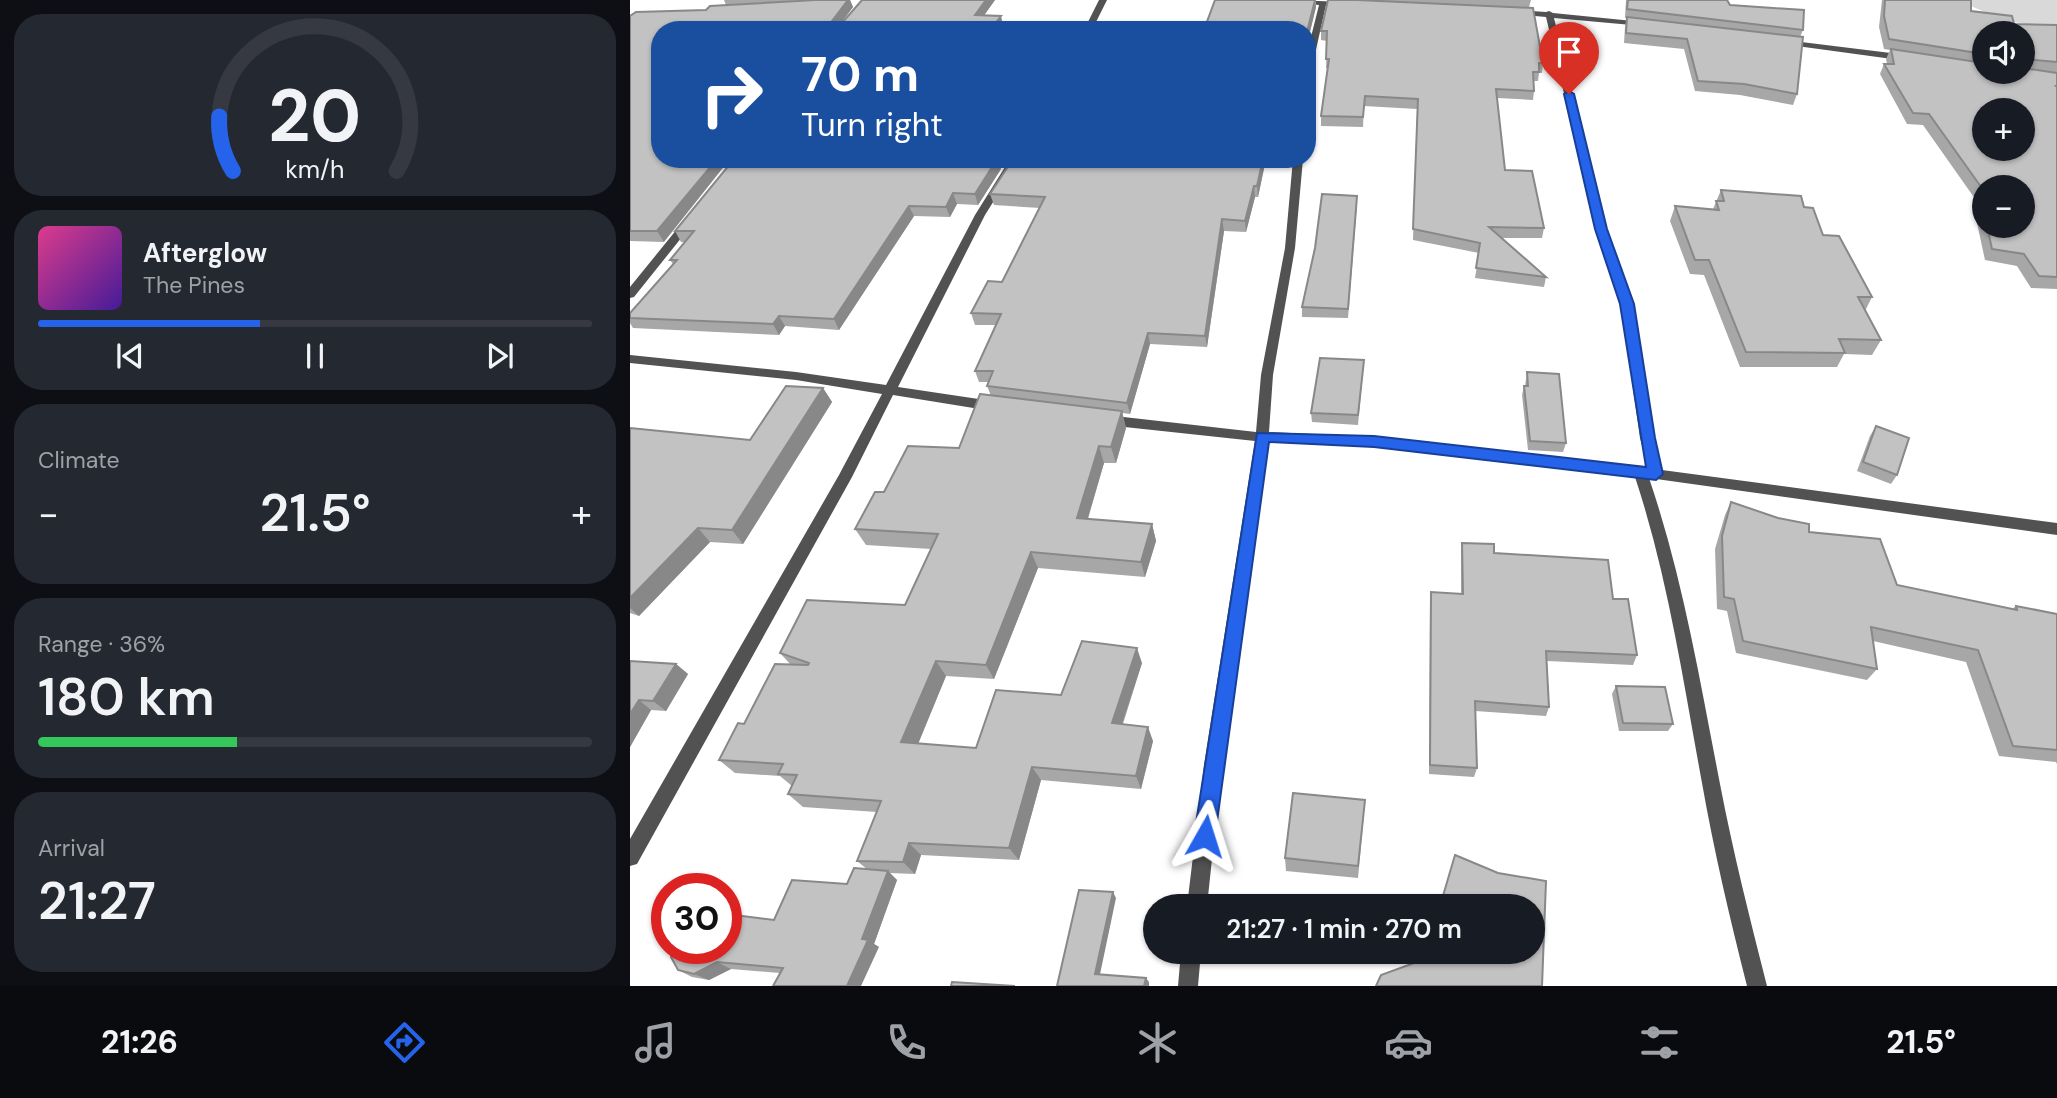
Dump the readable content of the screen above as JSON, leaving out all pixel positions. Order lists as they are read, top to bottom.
{
  "page": {
    "map_buttons": ["+", "−"],
    "turn": ["70 m", "Turn right"],
    "song": ["Afterglow", "The Pines"],
    "tile": [
      "Climate",
      ["Range · 36%", "180 km"],
      ["Arrival", "21:27"]
    ],
    "heat": ["−", "21.5°", "+"],
    "limit": "30",
    "trip": "21:27 · 1 min · 270 m",
    "tabs": ["21:26", "21.5°"],
    "gauge": ["20", "km/h"]
  }
}
